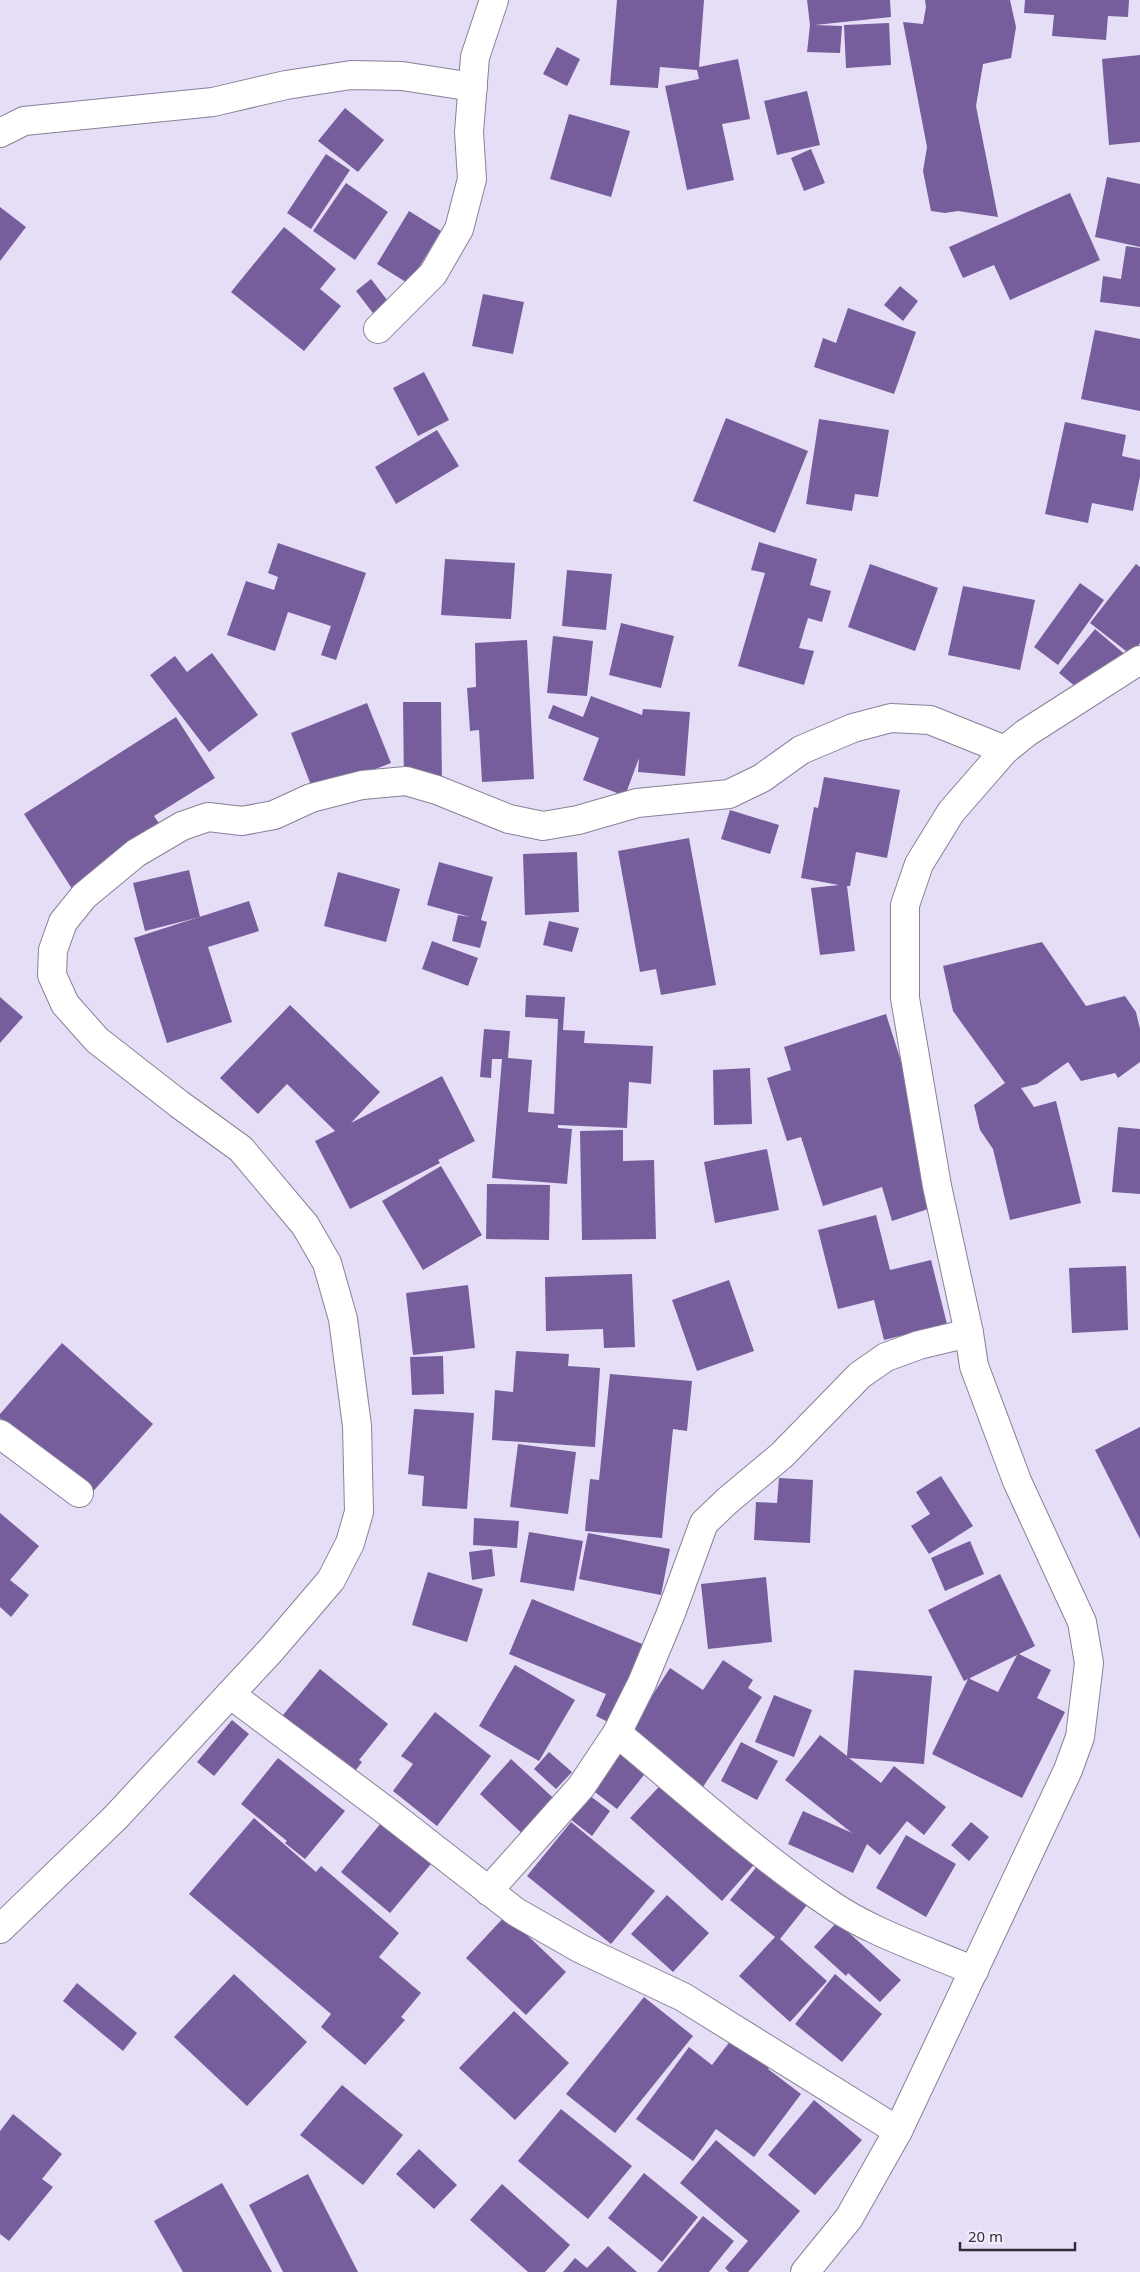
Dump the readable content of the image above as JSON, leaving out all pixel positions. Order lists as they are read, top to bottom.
{
  "scale_bar": "20 m"
}
